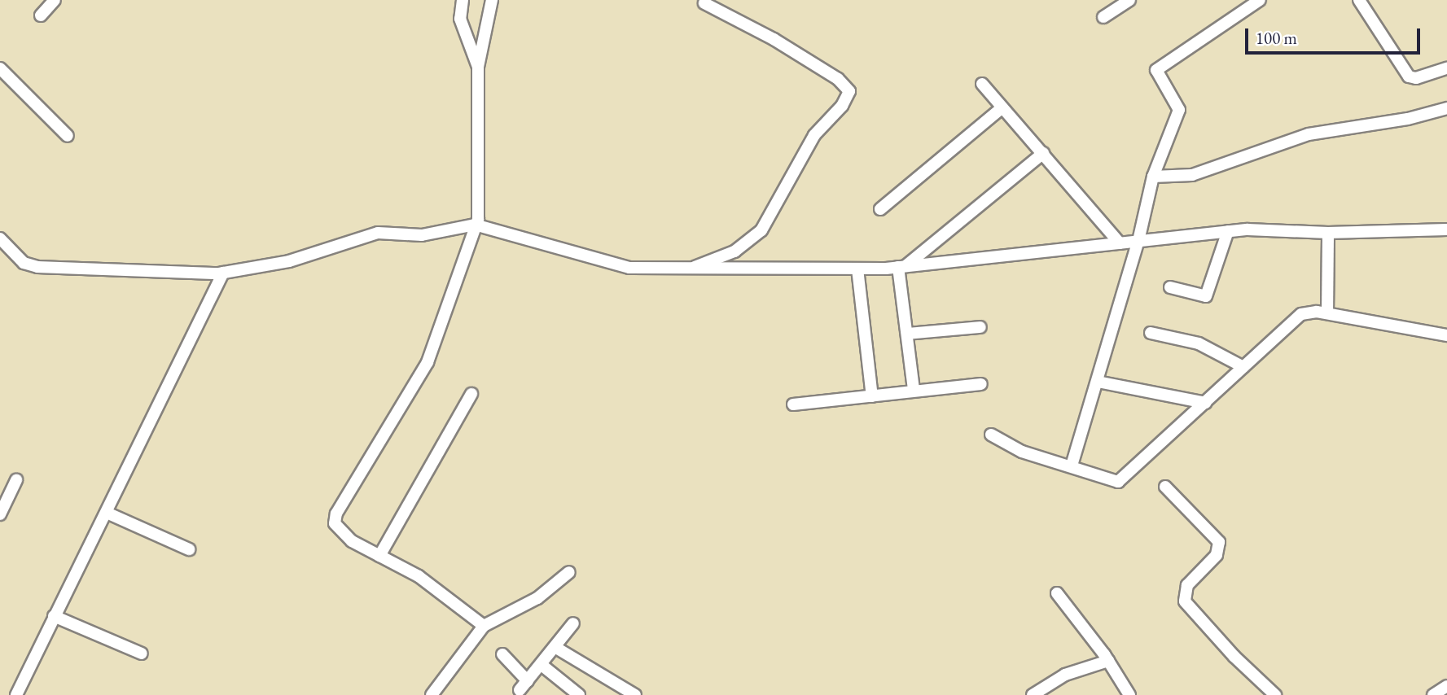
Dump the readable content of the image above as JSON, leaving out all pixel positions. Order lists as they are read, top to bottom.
{
  "scale_bar": "100 m"
}
